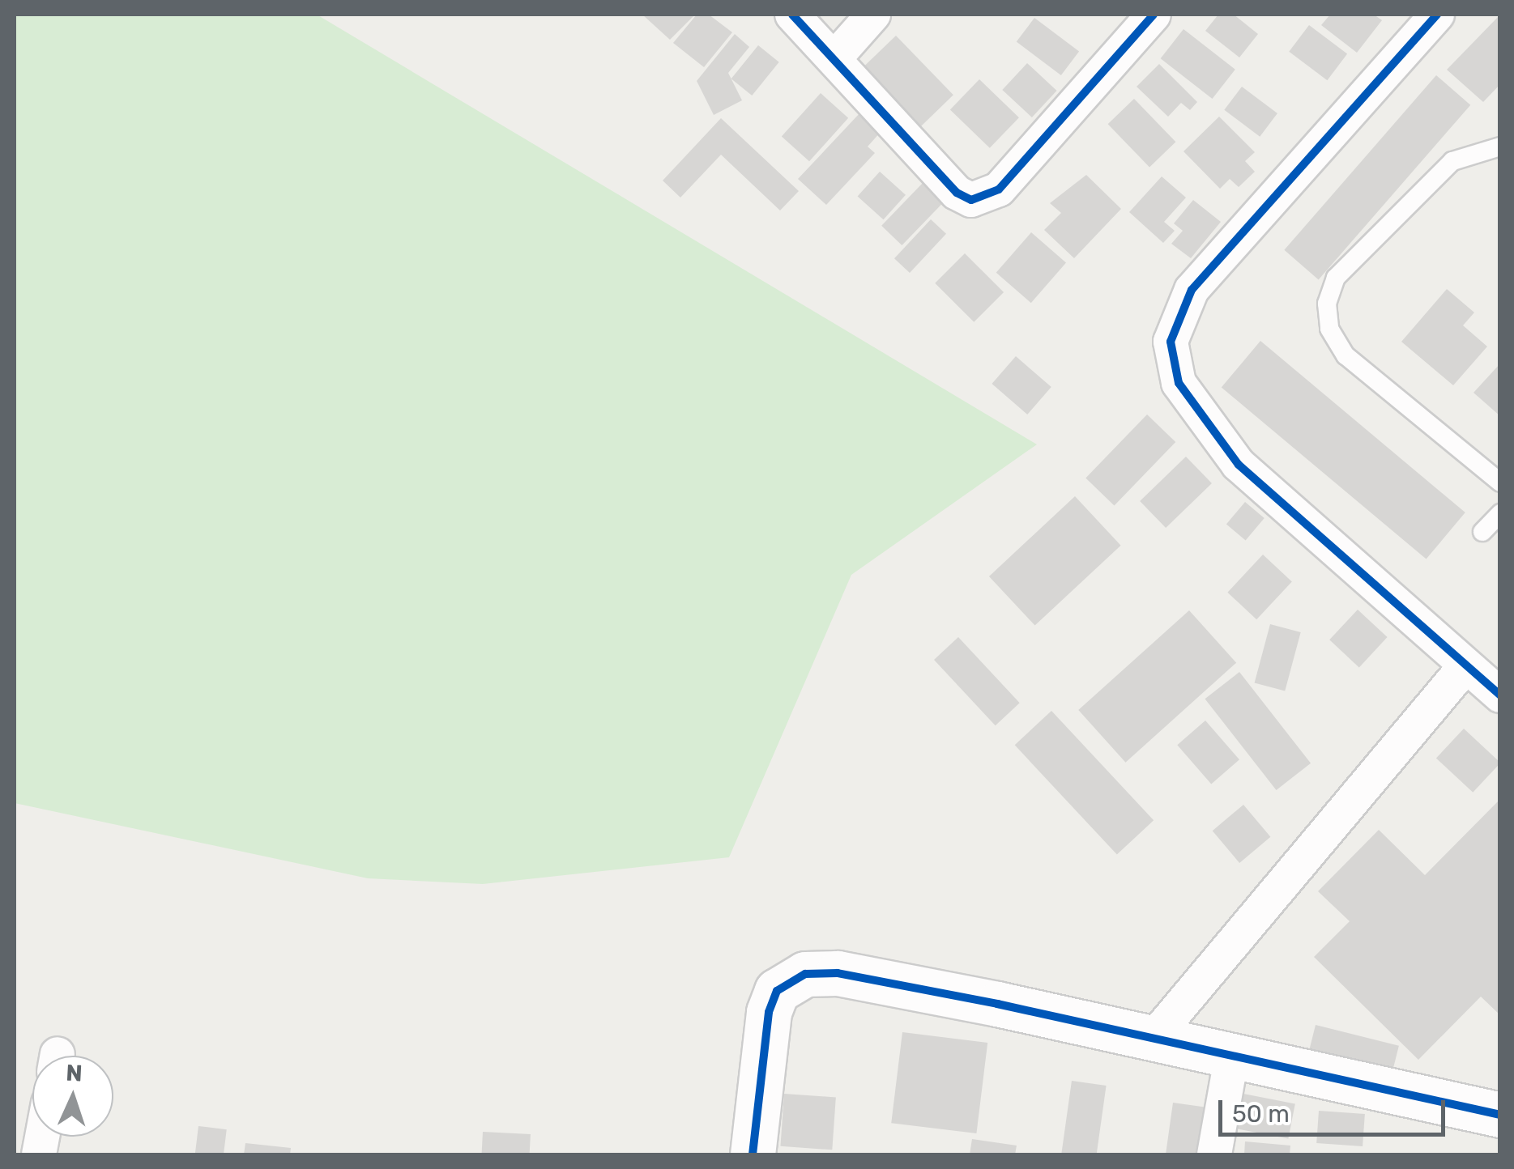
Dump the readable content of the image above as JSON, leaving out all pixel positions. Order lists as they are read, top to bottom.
{
  "scale_bar": "50 m",
  "north": "top"
}
